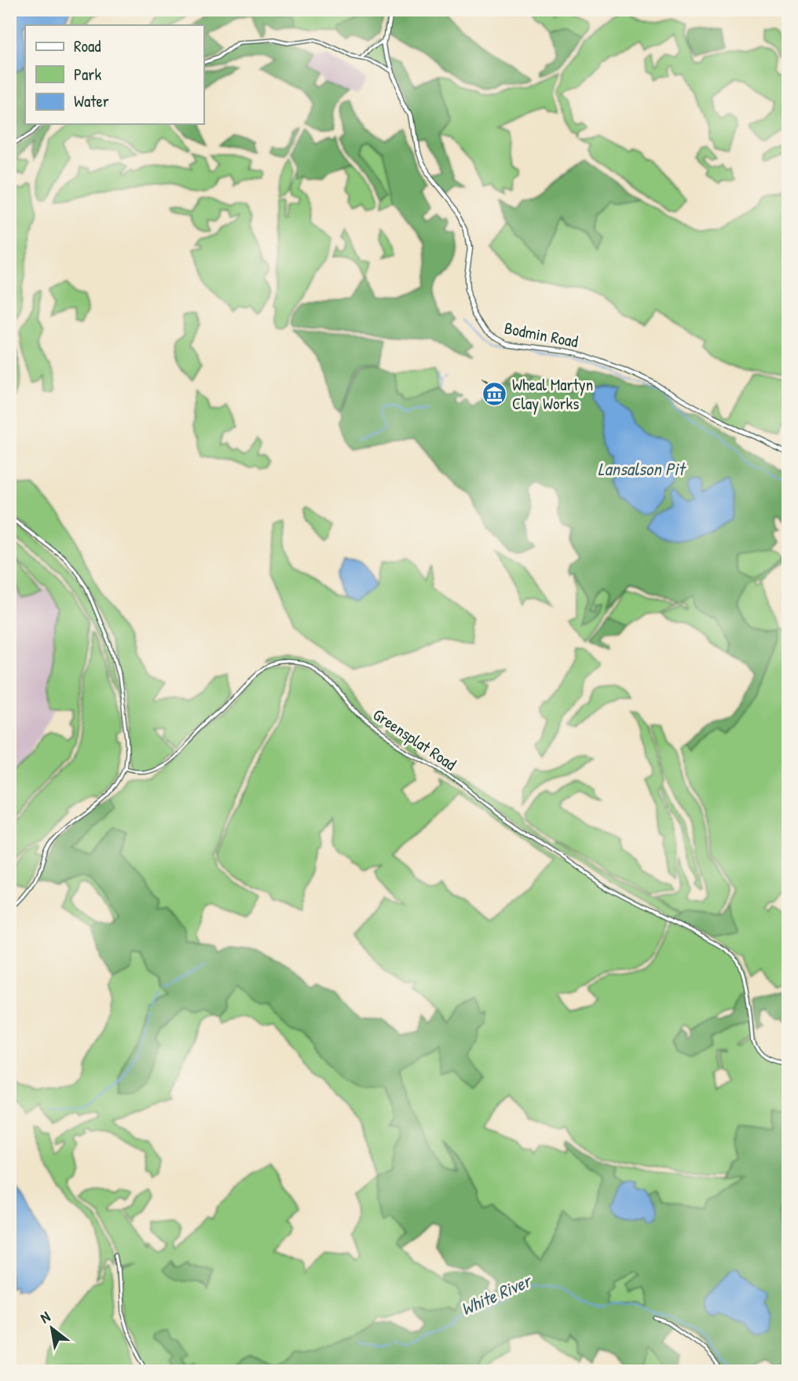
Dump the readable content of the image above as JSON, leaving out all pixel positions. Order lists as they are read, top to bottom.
{
  "streets": {
    "main road": ["Bodmin Road"],
    "street": ["Greensplat Road"]
  },
  "water": ["Lansalson Pit", "White River"],
  "places": {
    "museum": ["Wheal Martyn Clay Works"]
  },
  "legend": ["Road", "Park", "Water"],
  "north": "top left"
}
